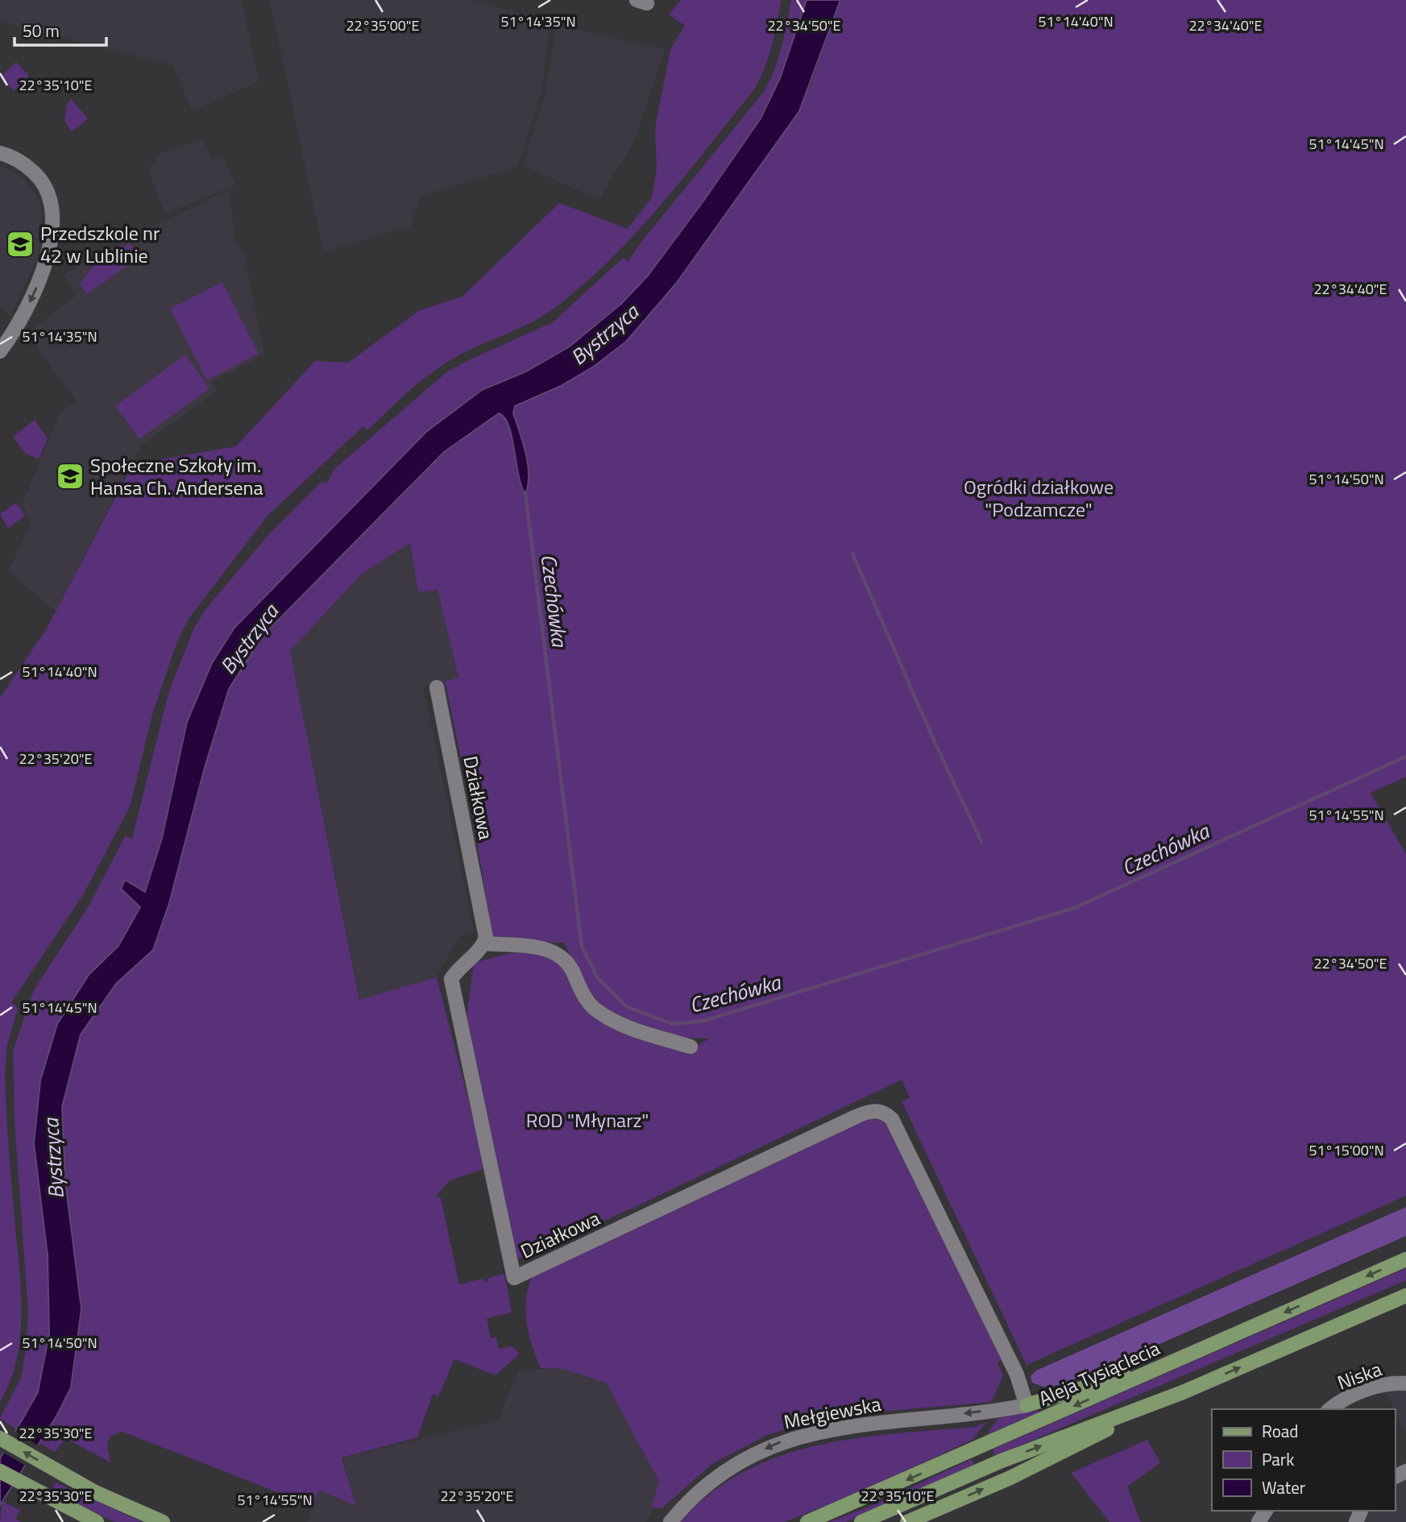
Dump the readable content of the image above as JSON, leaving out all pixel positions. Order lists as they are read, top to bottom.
{
  "streets": {
    "main road": ["Aleja Tysiąclecia"],
    "street": ["Działkowa", "Niska", "Mełgiewska"]
  },
  "crossings": [
    ["Działkowa", "Mełgiewska"]
  ],
  "one_way": ["Mełgiewska"],
  "water": ["Bystrzyca", "Czechówka"],
  "parks": ["Ogródki działkowe \"Podzamcze\"", "ROD \"Młynarz\""],
  "places": {
    "school or university": ["Przedszkole nr 42 w Lublinie", "Społeczne Szkoły im. Hansa Ch. Andersena"]
  },
  "legend": ["Road", "Park", "Water"],
  "scale_bar": "50 m",
  "coordinates": [
    "51°14'35\"N",
    "51°14'40\"N",
    "22°35'00\"E",
    "22°34'50\"E",
    "22°34'40\"E",
    "22°35'10\"E",
    "51°14'45\"N",
    "51°14'50\"N",
    "22°35'20\"E",
    "51°14'55\"N",
    "51°15'00\"N",
    "22°35'30\"E"
  ]
}
